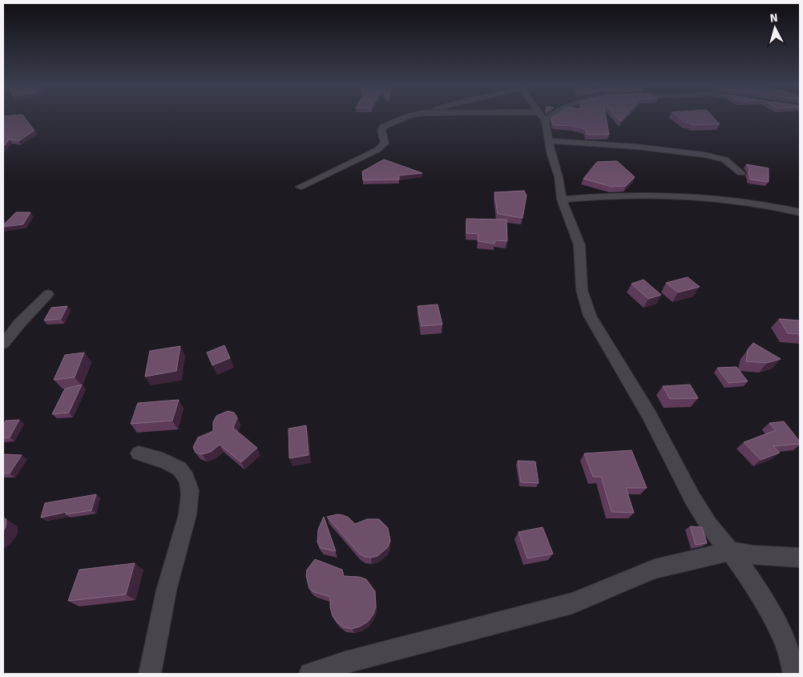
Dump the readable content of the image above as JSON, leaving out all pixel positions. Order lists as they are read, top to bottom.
{
  "north": "top"
}
